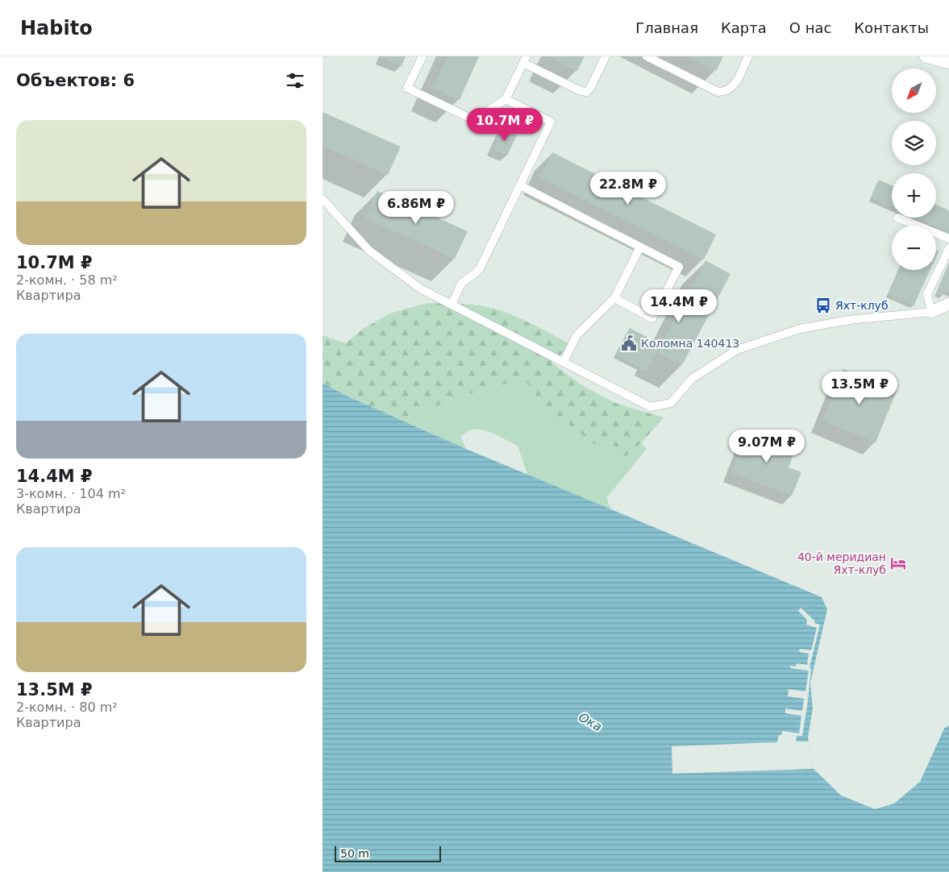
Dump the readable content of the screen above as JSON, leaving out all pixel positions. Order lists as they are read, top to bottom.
{
  "water": ["Ока"],
  "places": {
    "bus stop": ["Яхт-клуб"],
    "public building": ["Коломна 140413"],
    "hotel": ["40-й меридиан Яхт-клуб"]
  },
  "scale_bar": "50 m",
  "north": "bottom left",
  "page": {
    "header": "Habito",
    "nav": [
      "Главная",
      "Карта",
      "О нас",
      "Контакты"
    ],
    "heading": "Объектов: 6",
    "map_buttons": ["+", "−"],
    "list": [
      {
        "name": "10.7M ₽",
        "note": "2-комн. · 58 m² · Квартира"
      },
      {
        "name": "14.4M ₽",
        "note": "3-комн. · 104 m² · Квартира"
      },
      {
        "name": "13.5M ₽",
        "note": "2-комн. · 80 m² · Квартира"
      }
    ],
    "price": [
      "10.7M ₽",
      "22.8M ₽",
      "6.86M ₽",
      "14.4M ₽",
      "13.5M ₽",
      "9.07M ₽"
    ],
    "scale": "50 m"
  }
}
